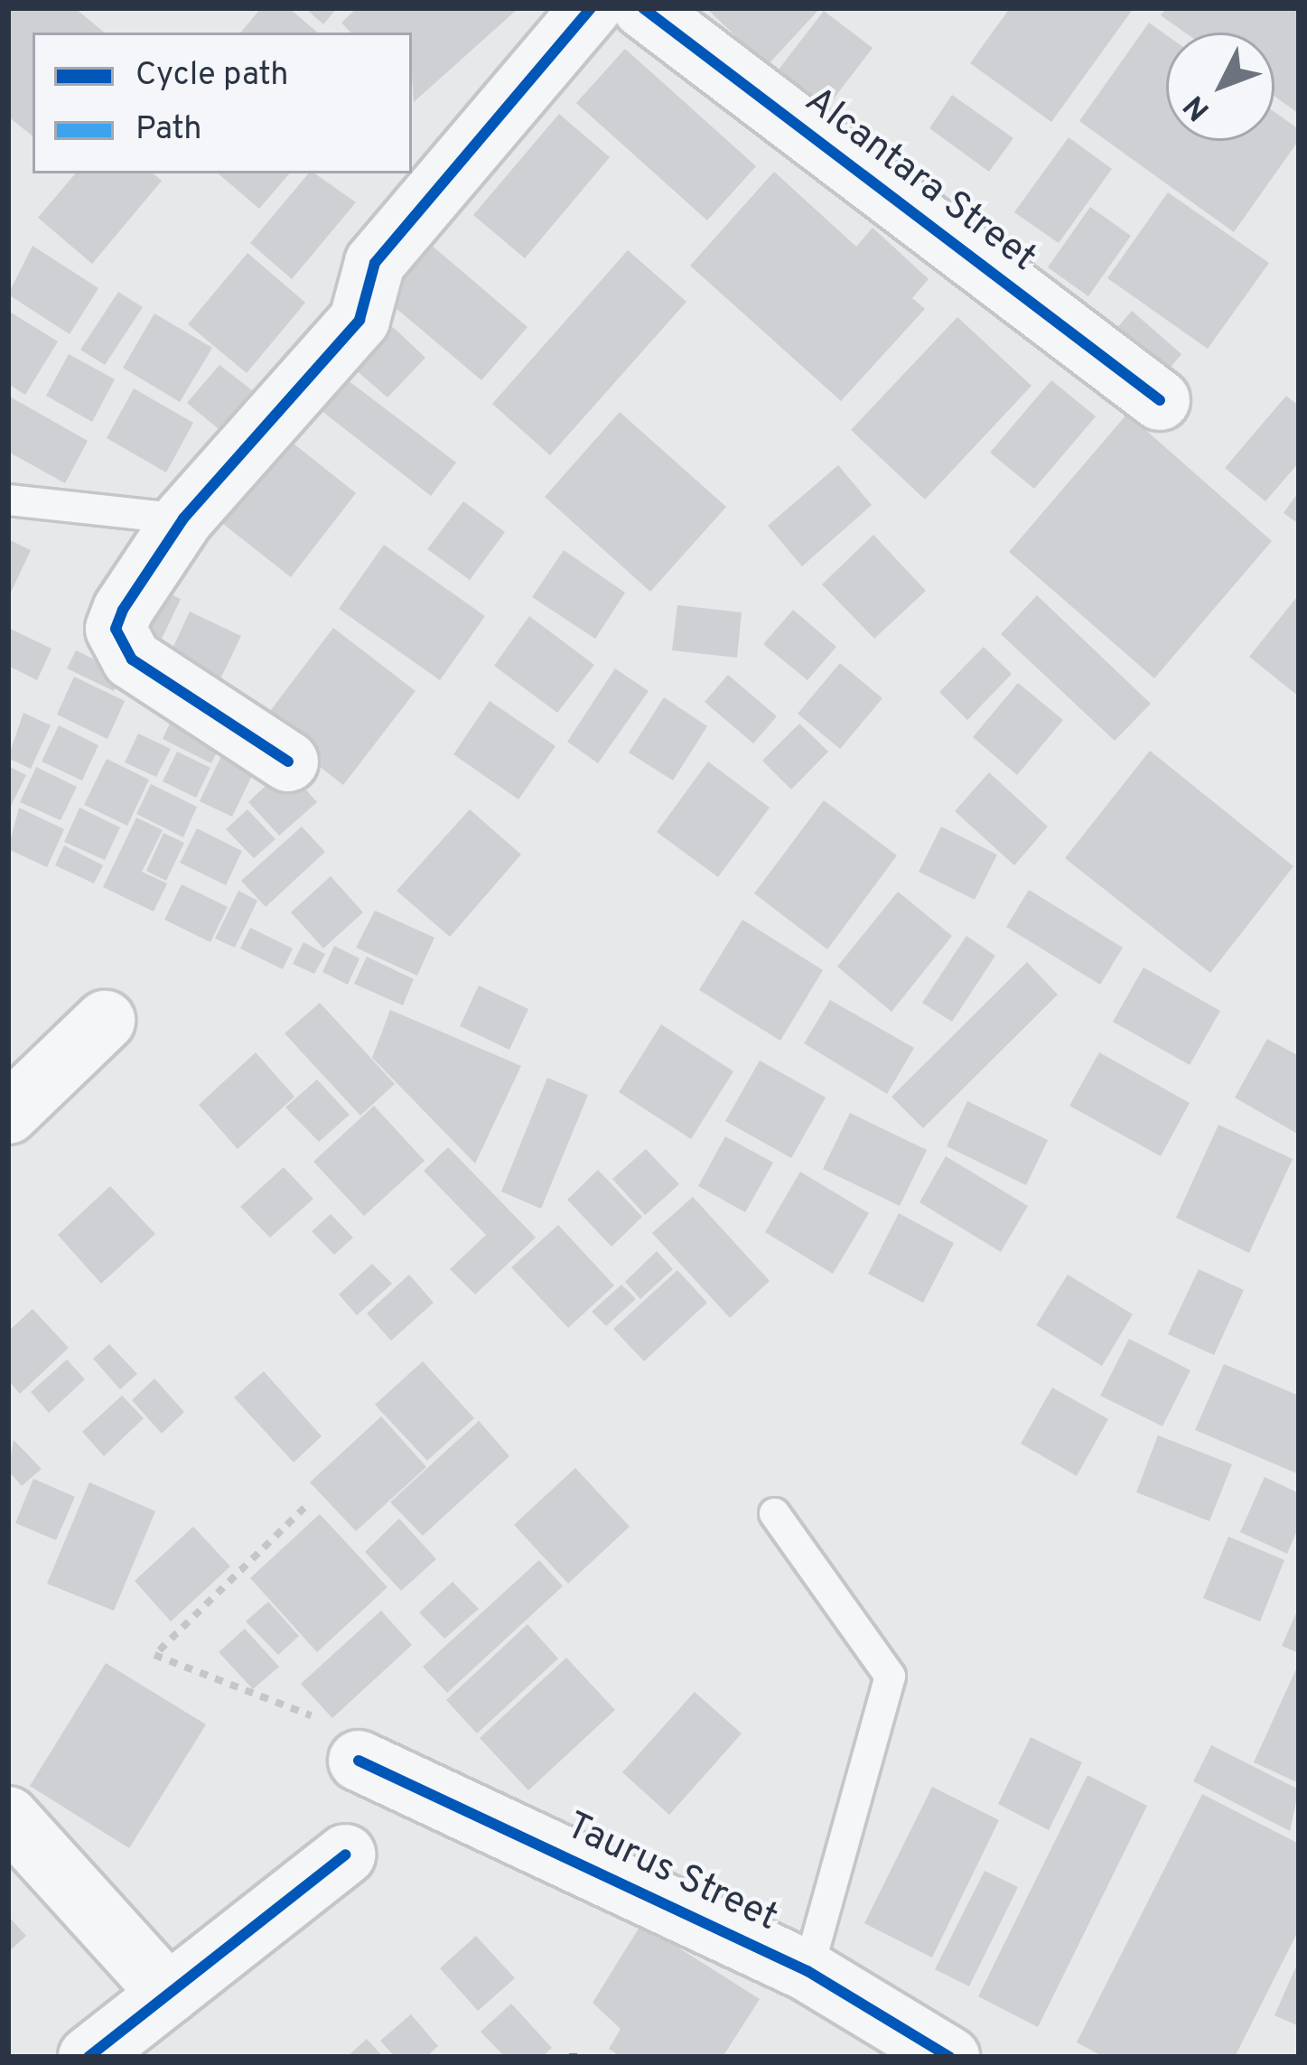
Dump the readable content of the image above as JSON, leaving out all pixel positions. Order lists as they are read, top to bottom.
{
  "streets": {
    "street": ["Alcantara Street", "Taurus Street"]
  },
  "legend": ["Cycle path", "Path"],
  "north": "bottom left"
}
